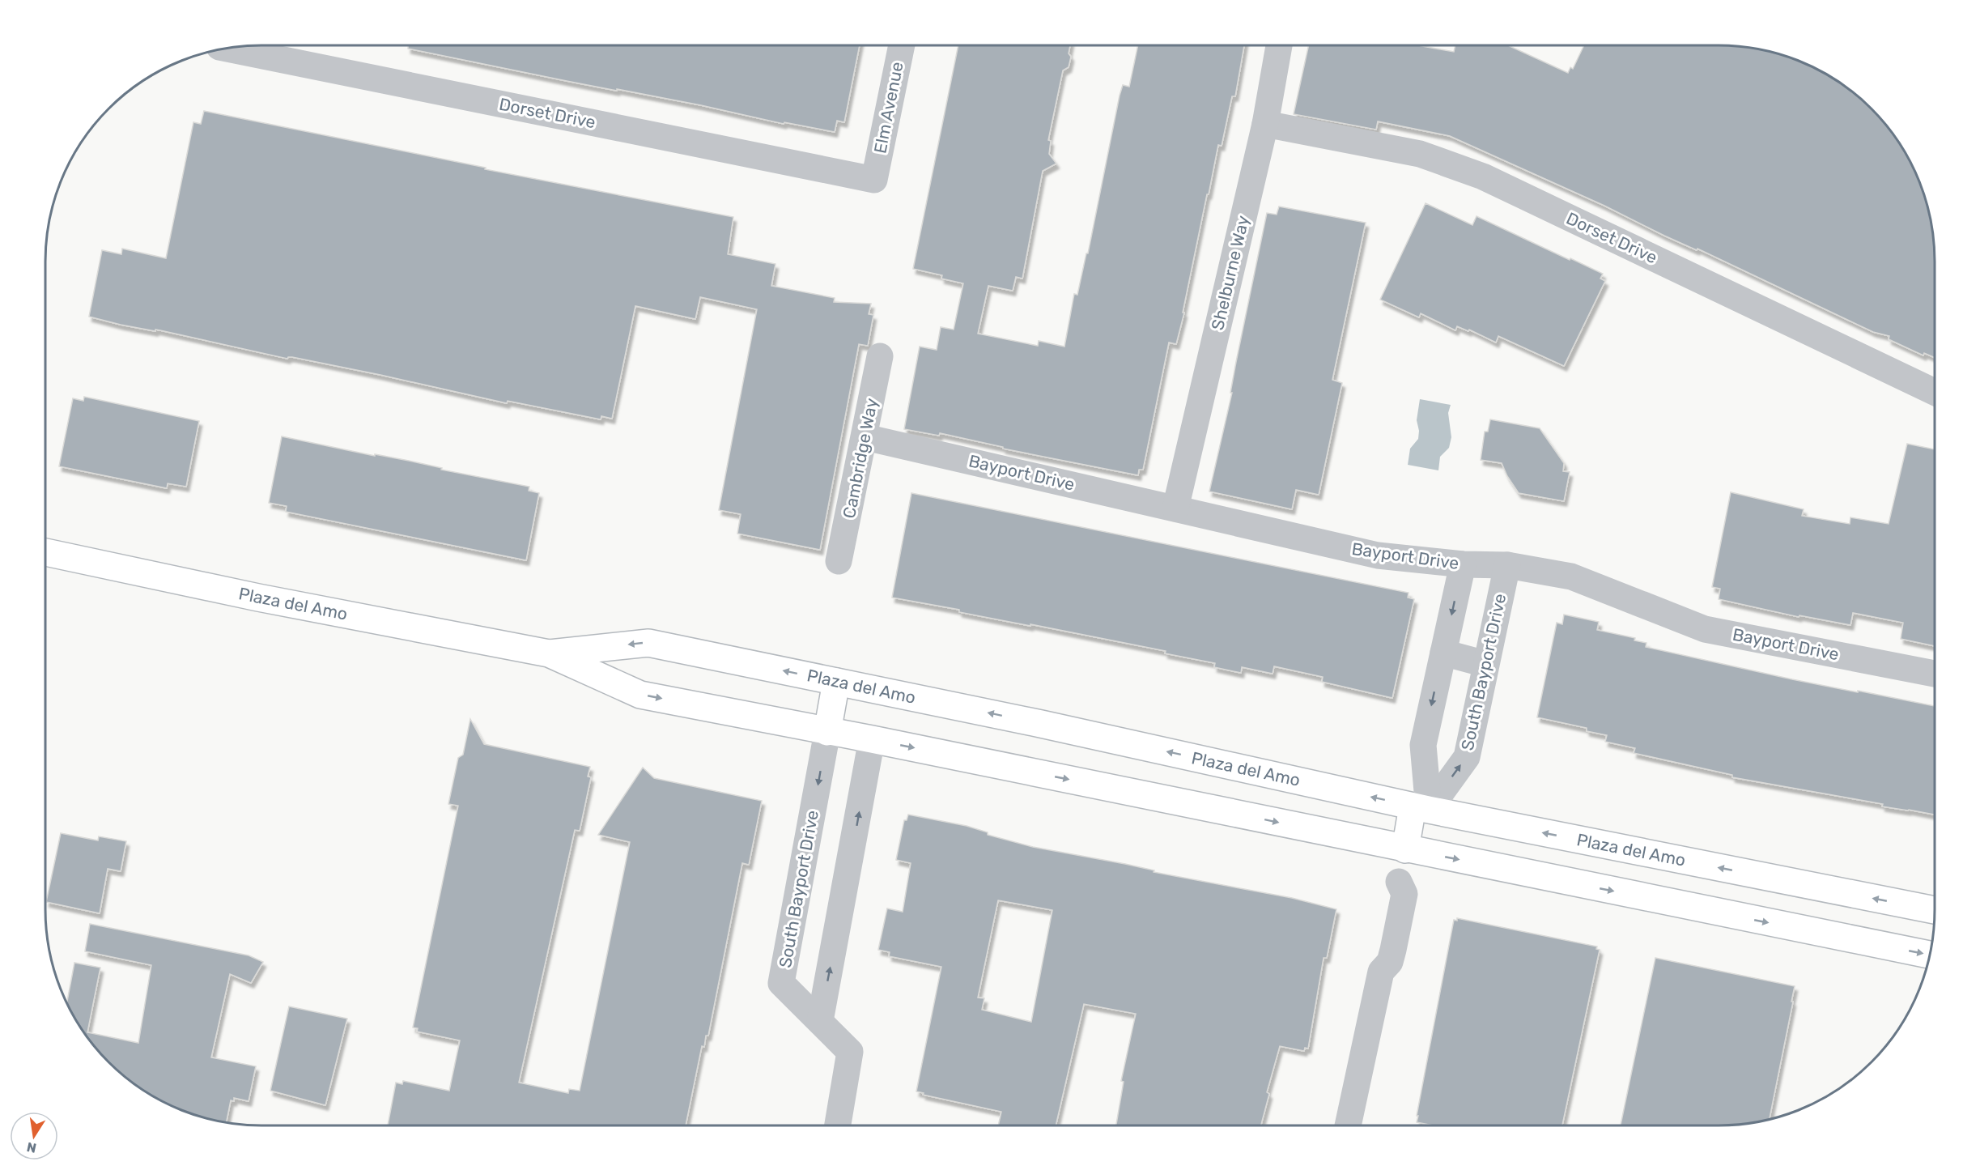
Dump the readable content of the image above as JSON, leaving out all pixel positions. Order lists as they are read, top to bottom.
{
  "streets": {
    "main road": ["Plaza del Amo"],
    "street": [
      "Elm Avenue",
      "Dorset Drive",
      "Shelburne Way",
      "Cambridge Way",
      "Bayport Drive",
      "South Bayport Drive"
    ]
  },
  "crossings": [
    ["Elm Avenue", "Dorset Drive"],
    ["Dorset Drive", "Shelburne Way"],
    ["Shelburne Way", "Bayport Drive"],
    ["Cambridge Way", "Bayport Drive"],
    ["Bayport Drive", "South Bayport Drive"],
    ["Plaza del Amo", "South Bayport Drive"]
  ],
  "north": "bottom"
}
